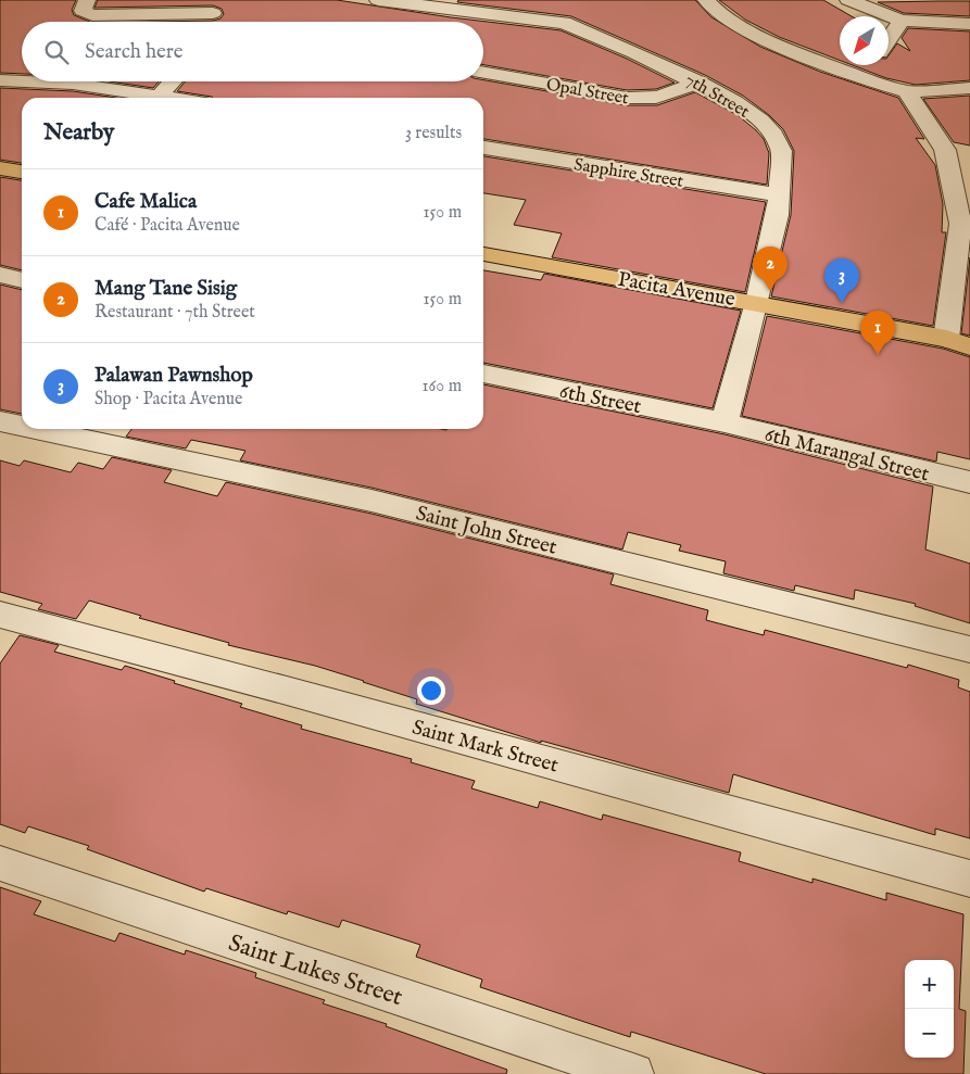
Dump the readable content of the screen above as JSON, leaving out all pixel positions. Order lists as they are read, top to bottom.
{
  "streets": {
    "main road": ["Pacita Avenue"],
    "street": [
      "Opal Street",
      "7th Street",
      "Sapphire Street",
      "6th Street",
      "6th Marangal Street",
      "Saint John Street",
      "Saint Mark Street",
      "Saint Lukes Street"
    ]
  },
  "crossings": [
    ["Opal Street", "7th Street"],
    ["7th Street", "Sapphire Street"],
    ["7th Street", "Pacita Avenue"],
    ["7th Street", "6th Street"],
    ["7th Street", "6th Marangal Street"],
    ["6th Street", "6th Marangal Street"]
  ],
  "north": "bottom left",
  "page": {
    "search": "Search here",
    "heading": ["Nearby", "3 results"],
    "list": [
      {
        "mark": "1",
        "name": "Cafe Malica",
        "note": "Café · Pacita Avenue",
        "value": "150 m"
      },
      {
        "mark": "2",
        "name": "Mang Tane Sisig",
        "note": "Restaurant · 7th Street",
        "value": "150 m"
      },
      {
        "mark": "3",
        "name": "Palawan Pawnshop",
        "note": "Shop · Pacita Avenue",
        "value": "160 m"
      }
    ],
    "pins": ["2", "3", "1"],
    "map_buttons": ["+", "−"]
  }
}
